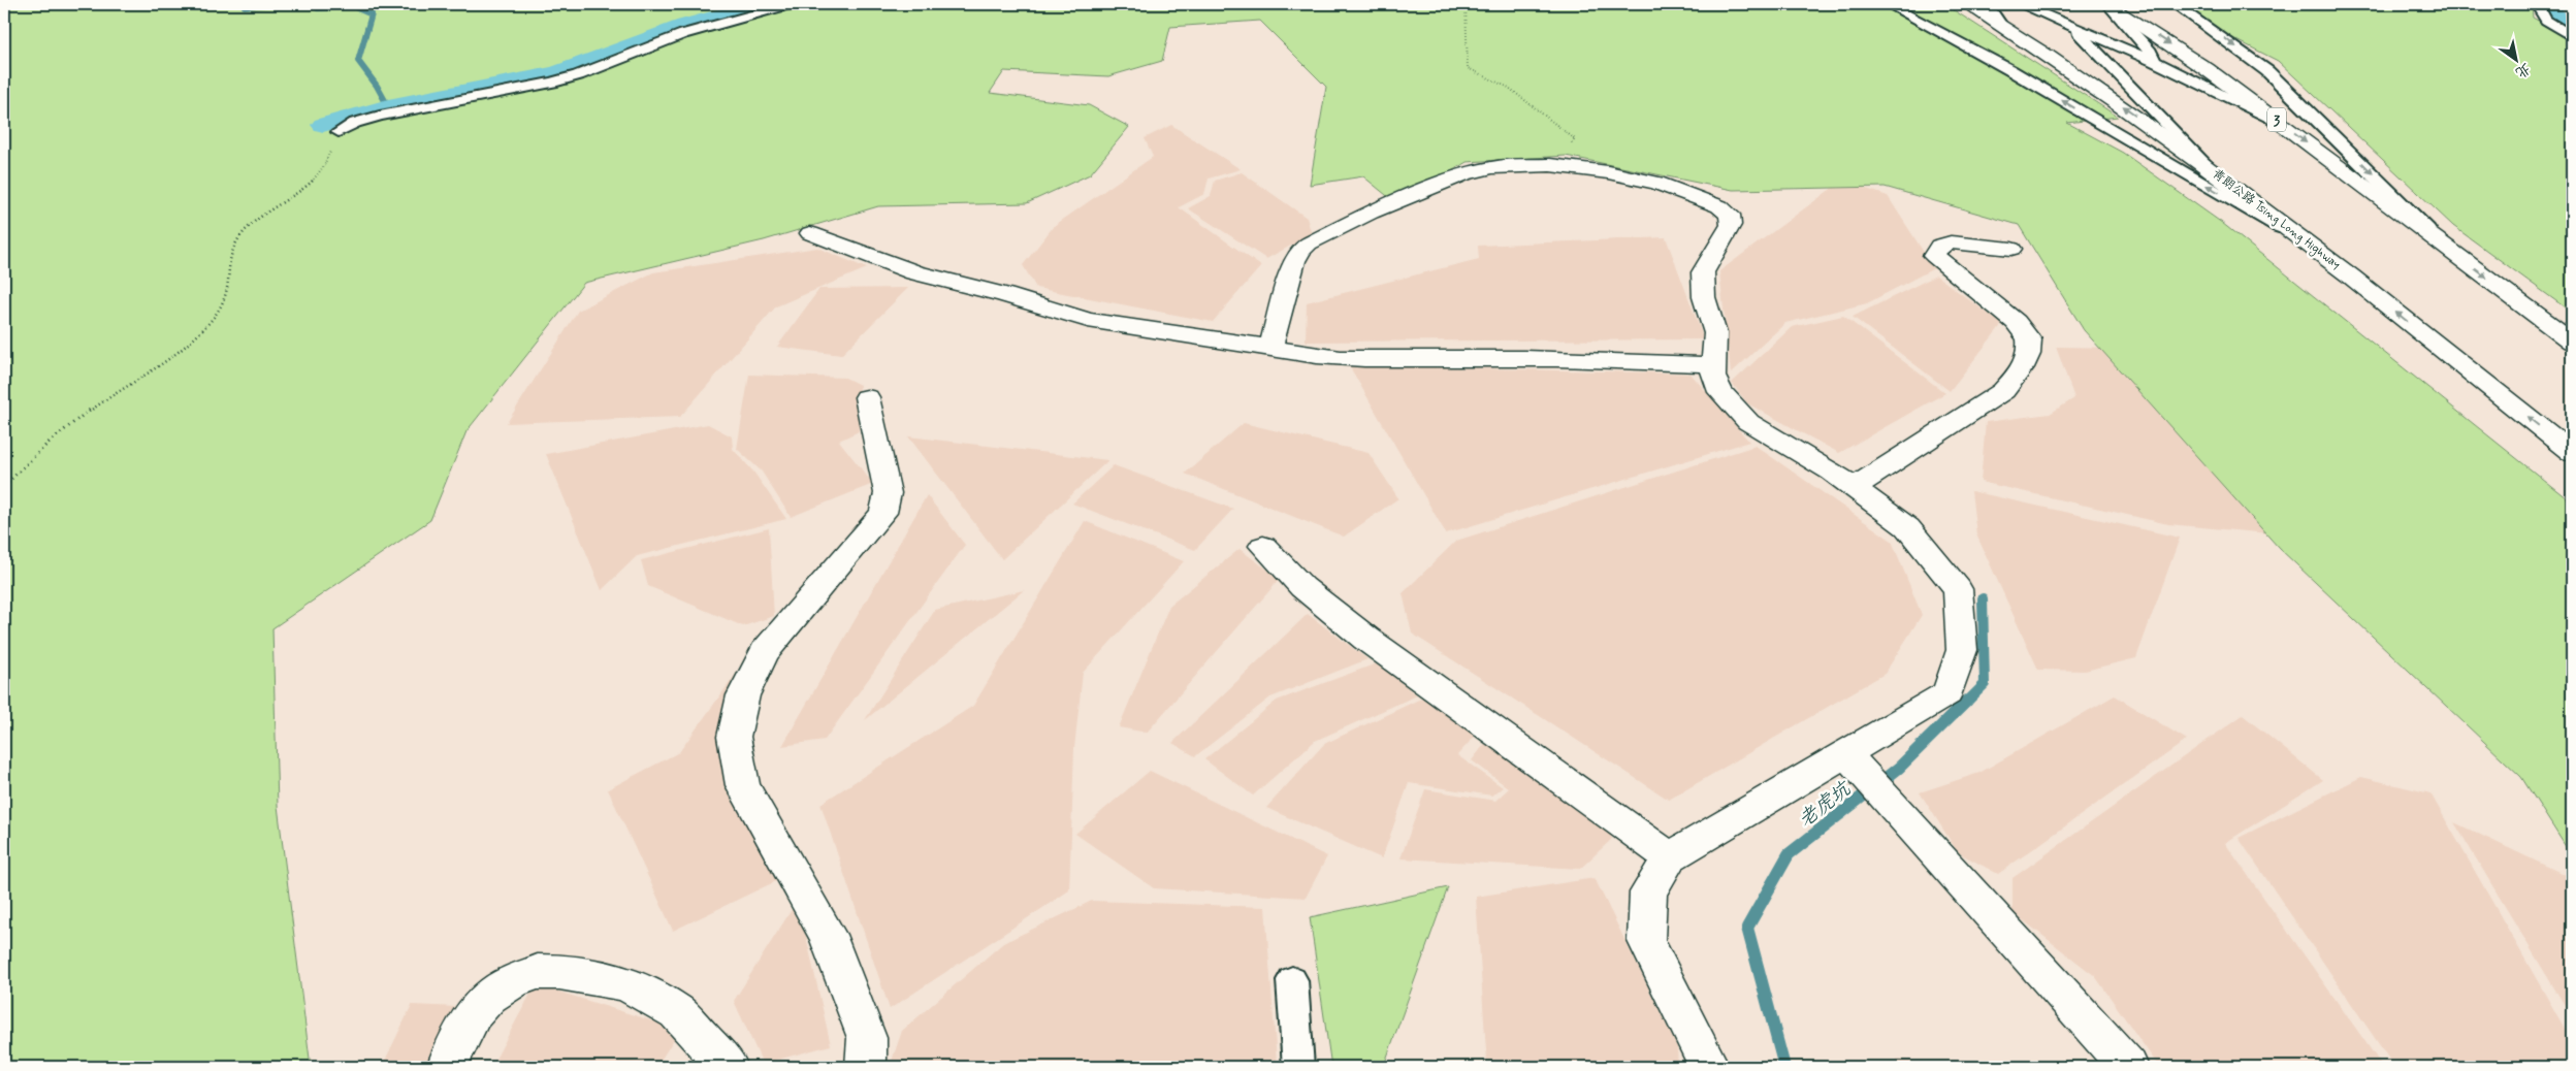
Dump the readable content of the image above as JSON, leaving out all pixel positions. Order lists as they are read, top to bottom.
{
  "streets": {
    "main road": ["3", "青朗公路 Tsing Long Highway"]
  },
  "water": ["老虎坑"],
  "north": "bottom right"
}
